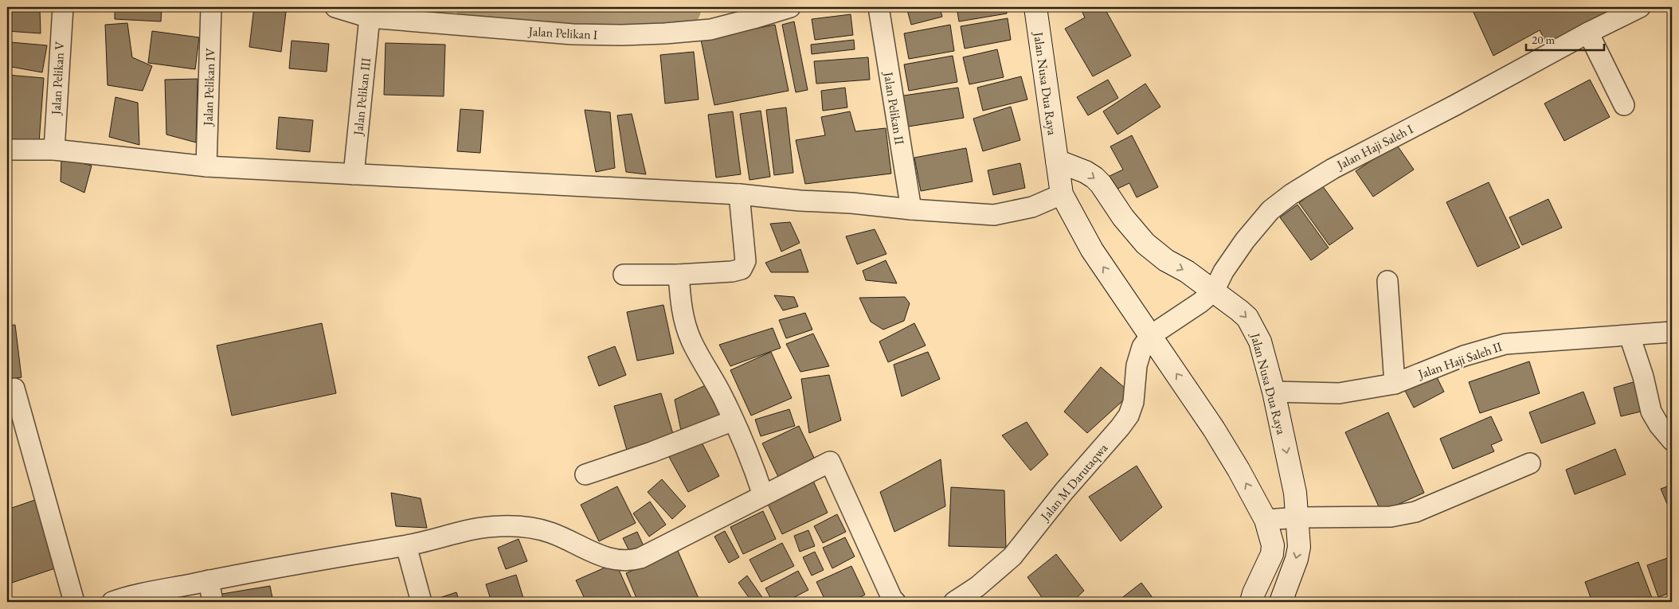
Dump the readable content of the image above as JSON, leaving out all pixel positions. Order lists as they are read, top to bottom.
{
  "streets": {
    "street": [
      "Jalan Pelikan I",
      "Jalan Pelikan V",
      "Jalan Nusa Dua Raya",
      "Jalan Pelikan IV",
      "Jalan Pelikan III",
      "Jalan Pelikan II",
      "Jalan Haji Saleh I",
      "Jalan Haji Saleh II",
      "Jalan M Darutaqwa"
    ]
  },
  "crossings": [
    ["Jalan Pelikan I", "Jalan Pelikan III"],
    ["Jalan Nusa Dua Raya", "Jalan Haji Saleh I"],
    ["Jalan Nusa Dua Raya", "Jalan Haji Saleh II"],
    ["Jalan Nusa Dua Raya", "Jalan M Darutaqwa"],
    ["Jalan Haji Saleh I", "Jalan M Darutaqwa"]
  ],
  "scale_bar": "20 m"
}
